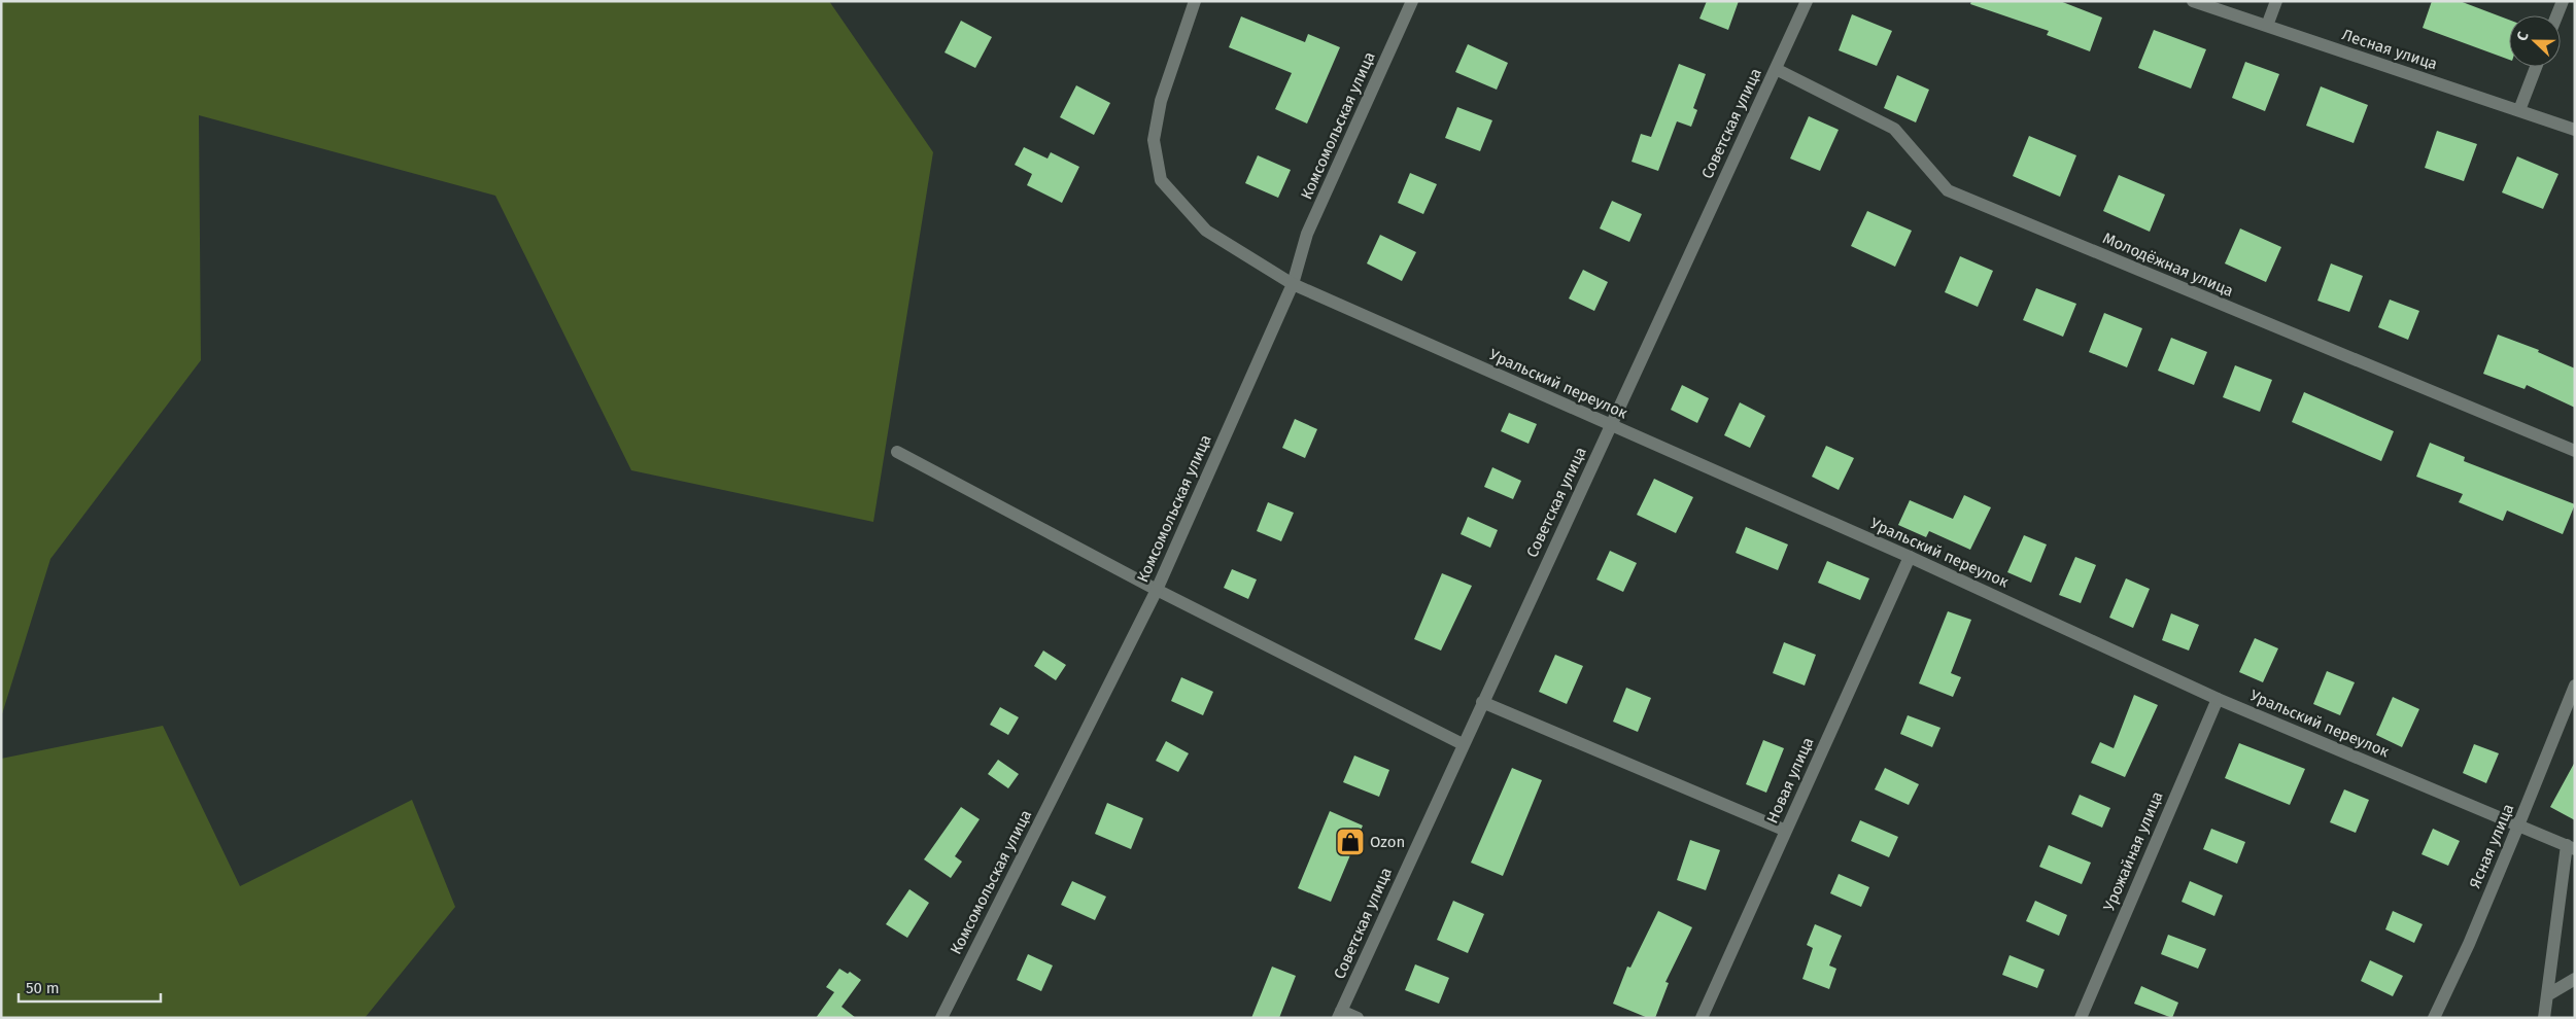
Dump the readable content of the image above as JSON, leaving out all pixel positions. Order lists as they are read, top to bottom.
{
  "streets": {
    "street": [
      "Лесная улица",
      "Советская улица",
      "Комсомольская улица",
      "Молодёжная улица",
      "Уральский переулок",
      "Новая улица",
      "Ясная улица",
      "Урожайная улица"
    ]
  },
  "crossings": [
    ["Советская улица", "Молодёжная улица"],
    ["Советская улица", "Уральский переулок"],
    ["Комсомольская улица", "Уральский переулок"],
    ["Уральский переулок", "Новая улица"],
    ["Уральский переулок", "Ясная улица"],
    ["Уральский переулок", "Урожайная улица"]
  ],
  "places": {
    "shop": ["Ozon"]
  },
  "scale_bar": "50 m",
  "north": "left"
}
